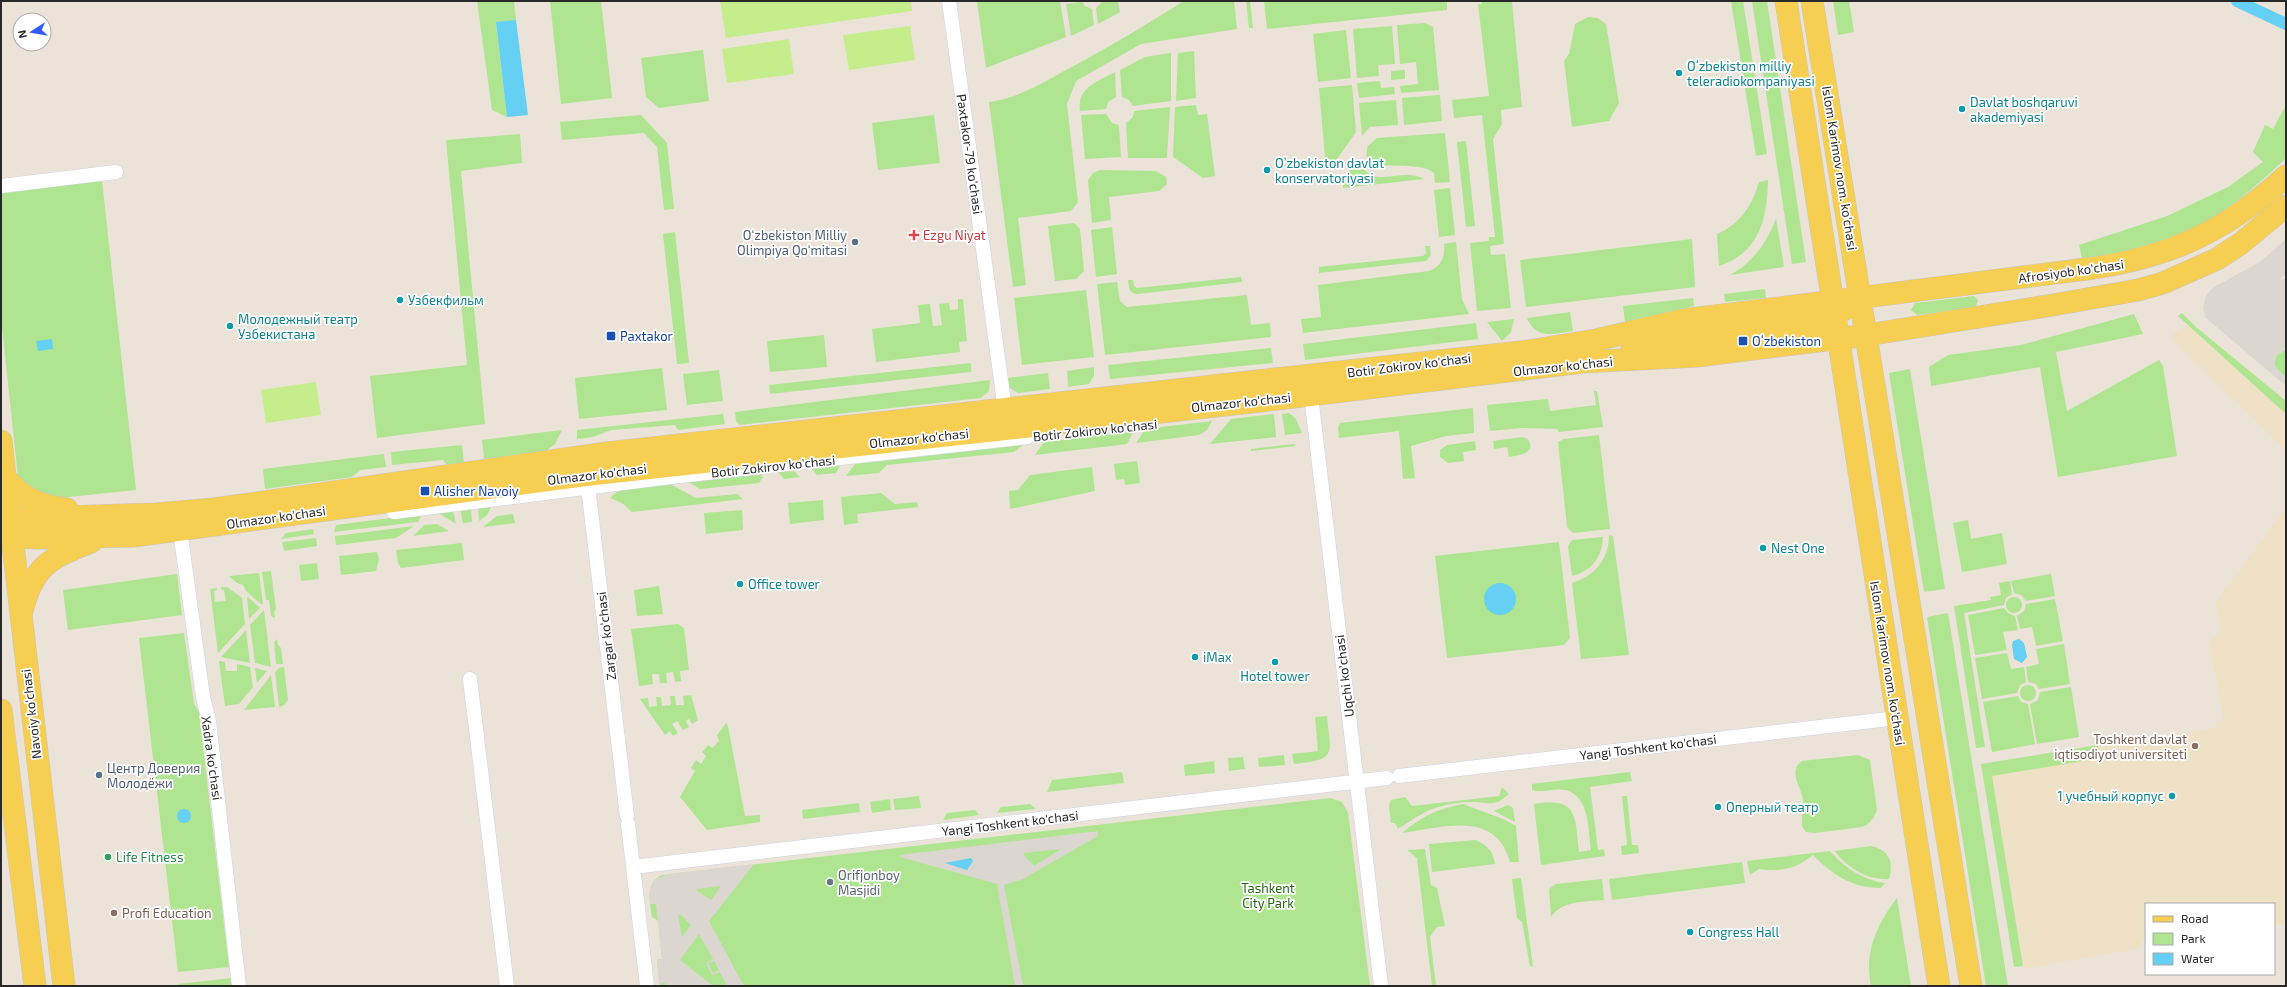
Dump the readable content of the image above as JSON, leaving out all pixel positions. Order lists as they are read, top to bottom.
{
  "streets": {
    "main road": [
      "Islom Karimov nom. ko'chasi",
      "Afrosiyob ko'chasi",
      "Botir Zokirov ko'chasi",
      "Olmazor ko'chasi",
      "Navoiy ko'chasi"
    ],
    "street": [
      "Paxtakor-79 ko‘chasi",
      "Zargar ko'chasi",
      "Uqchi ko'chasi",
      "Yangi Toshkent ko'chasi",
      "Xadra ko'chasi"
    ]
  },
  "crossings": [
    ["Islom Karimov nom. ko'chasi", "Afrosiyob ko'chasi"],
    ["Islom Karimov nom. ko'chasi", "Botir Zokirov ko'chasi"],
    ["Islom Karimov nom. ko'chasi", "Olmazor ko'chasi"],
    ["Islom Karimov nom. ko'chasi", "Yangi Toshkent ko'chasi"],
    ["Afrosiyob ko'chasi", "Botir Zokirov ko'chasi"],
    ["Botir Zokirov ko'chasi", "Olmazor ko'chasi"],
    ["Botir Zokirov ko'chasi", "Zargar ko'chasi"],
    ["Botir Zokirov ko'chasi", "Uqchi ko'chasi"],
    ["Olmazor ko'chasi", "Zargar ko'chasi"],
    ["Olmazor ko'chasi", "Uqchi ko'chasi"],
    ["Olmazor ko'chasi", "Navoiy ko'chasi"],
    ["Olmazor ko'chasi", "Xadra ko'chasi"],
    ["Zargar ko'chasi", "Yangi Toshkent ko'chasi"],
    ["Uqchi ko'chasi", "Yangi Toshkent ko'chasi"]
  ],
  "parks": ["Tashkent City Park"],
  "places": {
    "other": [
      "Oʻzbekiston milliy teleradiokompaniyasi",
      "Davlat boshqaruvi akademiyasi",
      "O’zbekiston davlat konservatoriyasi",
      "O‘zbekiston Milliy Olimpiya Qo‘mitasi",
      "Узбекфильм",
      "Молодежный театр Узбекистана",
      "Nest One",
      "Office tower",
      "iMax",
      "Hotel tower",
      "Toshkent davlat iqtisodiyot universiteti",
      "Центр Доверия Молодёжи",
      "1 учебный корпус",
      "Оперный театр",
      "Life Fitness",
      "Orifjonboy Masjidi",
      "Profi Education",
      "Congress Hall"
    ],
    "health": ["Ezgu Niyat"],
    "transit": ["Paxtakor", "Oʻzbekiston", "Alisher Navoiy"]
  },
  "legend": ["Road", "Park", "Water"],
  "north": "left"
}
